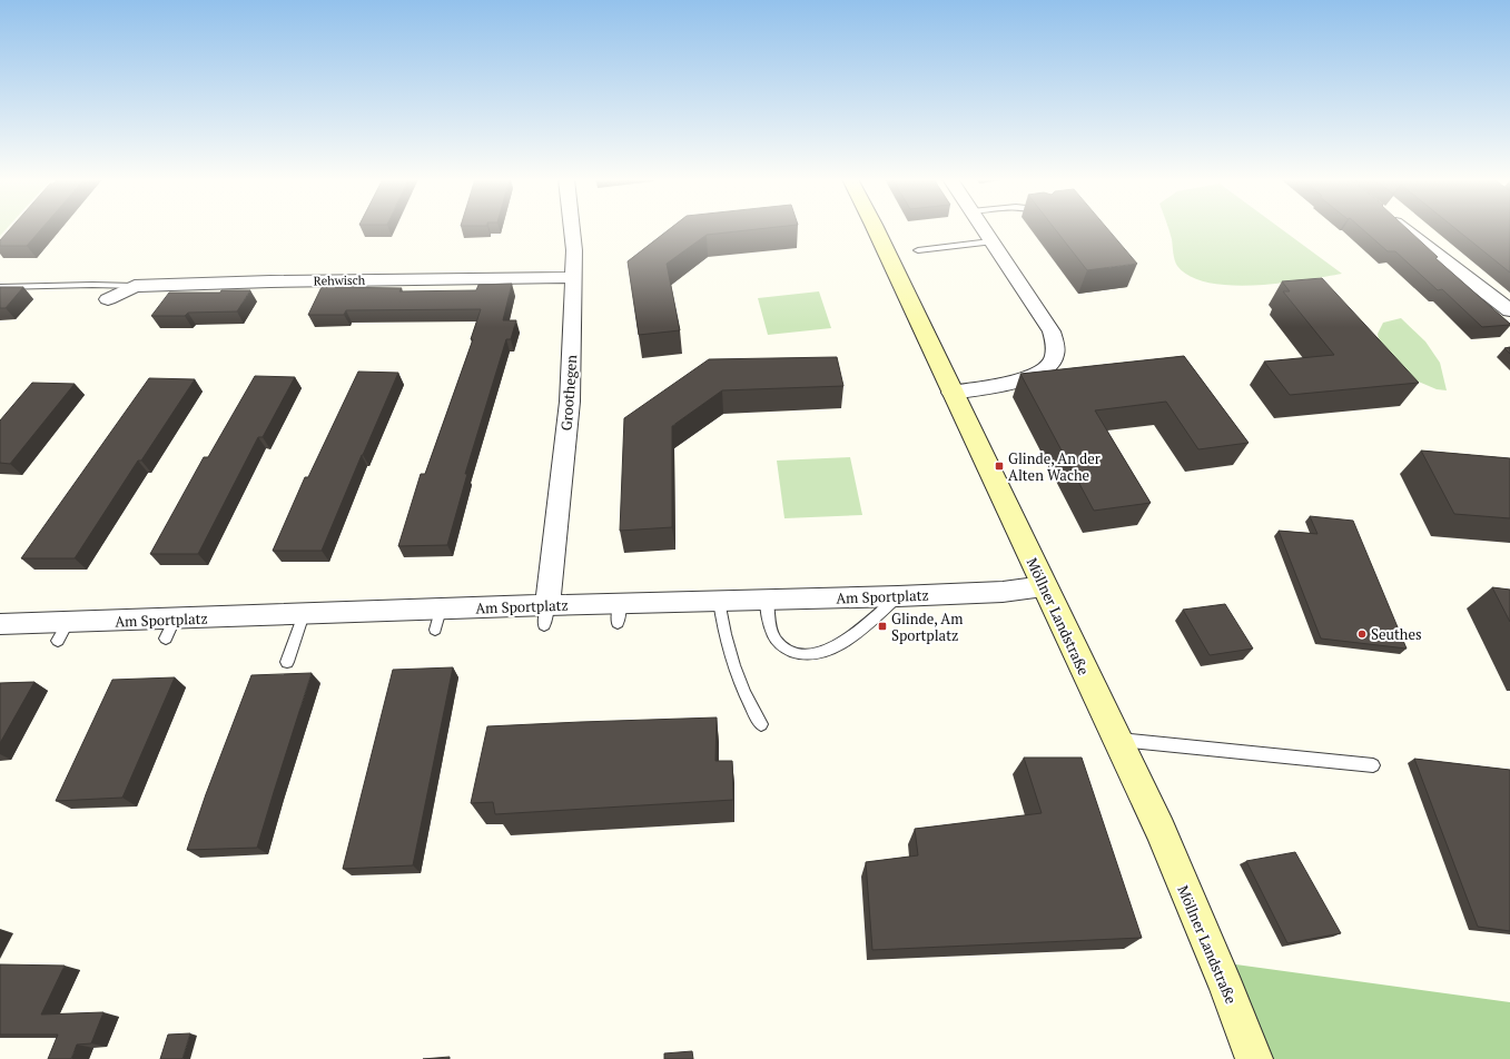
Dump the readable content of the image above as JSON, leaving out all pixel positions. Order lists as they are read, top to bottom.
{
  "streets": {
    "main road": ["Möllner Landstraße"],
    "street": ["Rehwisch", "Groothegen", "Am Sportplatz"]
  },
  "crossings": [
    ["Rehwisch", "Groothegen"],
    ["Groothegen", "Am Sportplatz"],
    ["Am Sportplatz", "Möllner Landstraße"]
  ],
  "places": {
    "transit": ["Glinde, An der Alten Wache", "Glinde, Am Sportplatz"],
    "other": ["Seuthes"]
  }
}
